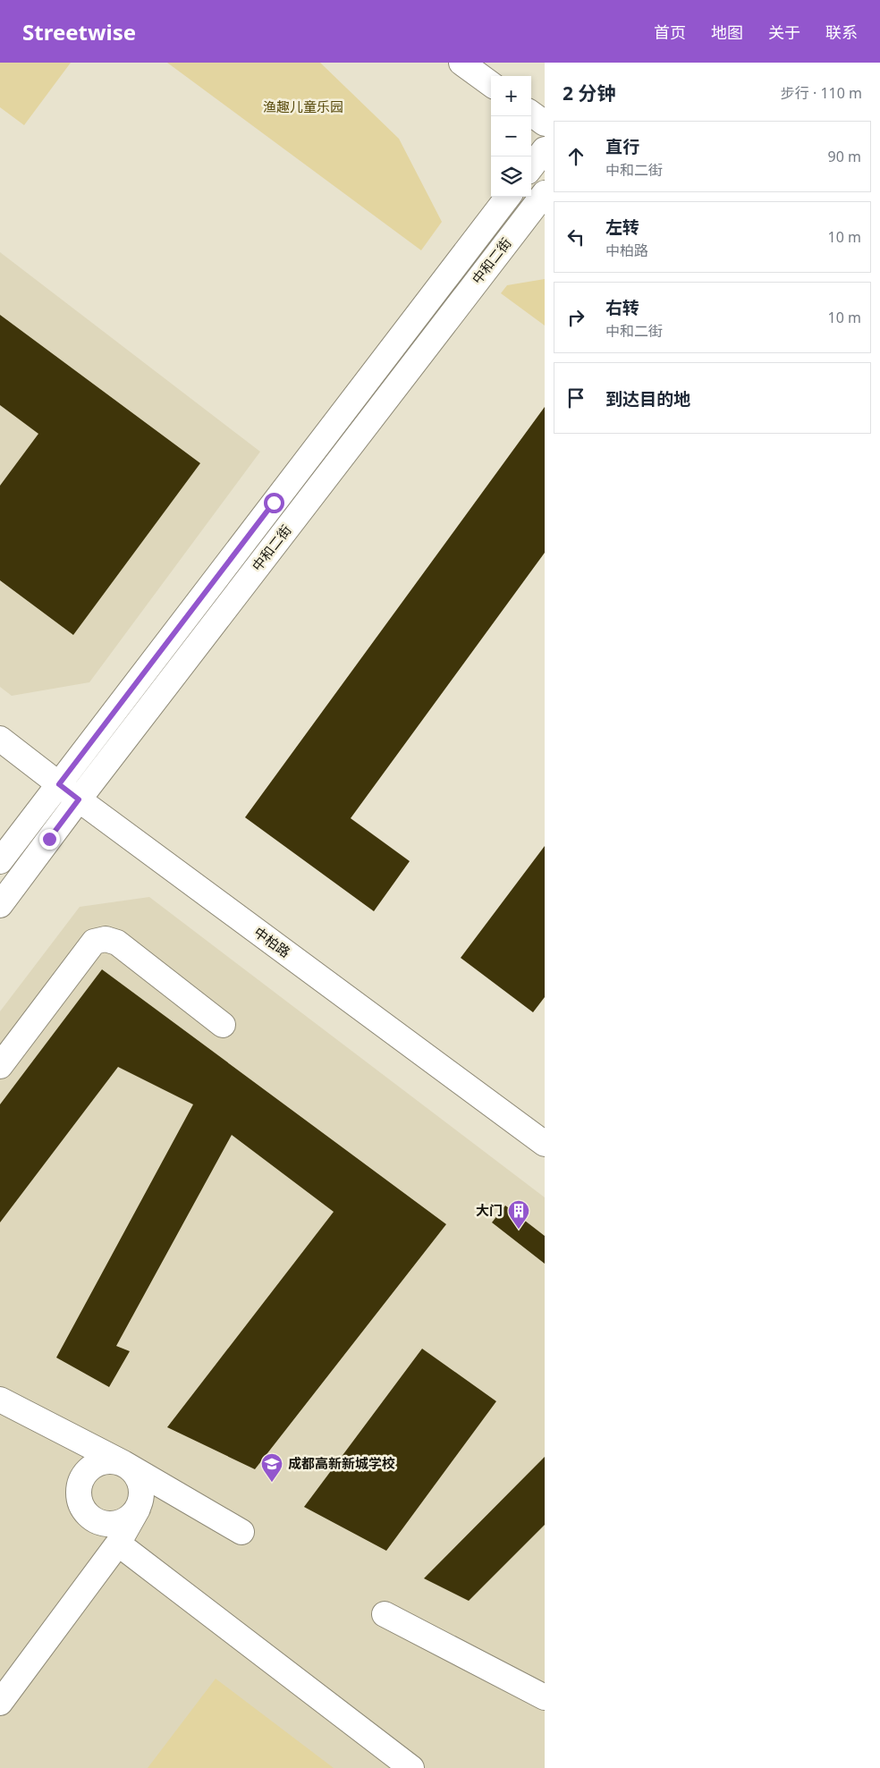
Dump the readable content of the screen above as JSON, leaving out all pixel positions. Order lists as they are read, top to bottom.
{
  "streets": {
    "street": ["中和二街", "中柏路"]
  },
  "crossings": [
    ["中和二街", "中柏路"]
  ],
  "parks": ["渔趣儿童乐园"],
  "places": {
    "building": ["大门"],
    "school or university": ["成都高新新城学校"]
  },
  "page": {
    "header": "Streetwise",
    "nav": [
      "首页",
      "地图",
      "关于",
      "联系"
    ],
    "heading": ["2 分钟", "步行 · 110 m"],
    "map_buttons": ["+", "−"],
    "list": [
      ["直行", "中和二街", "90 m"],
      ["左转", "中柏路", "10 m"],
      ["右转", "中和二街", "10 m"],
      "到达目的地"
    ]
  }
}
